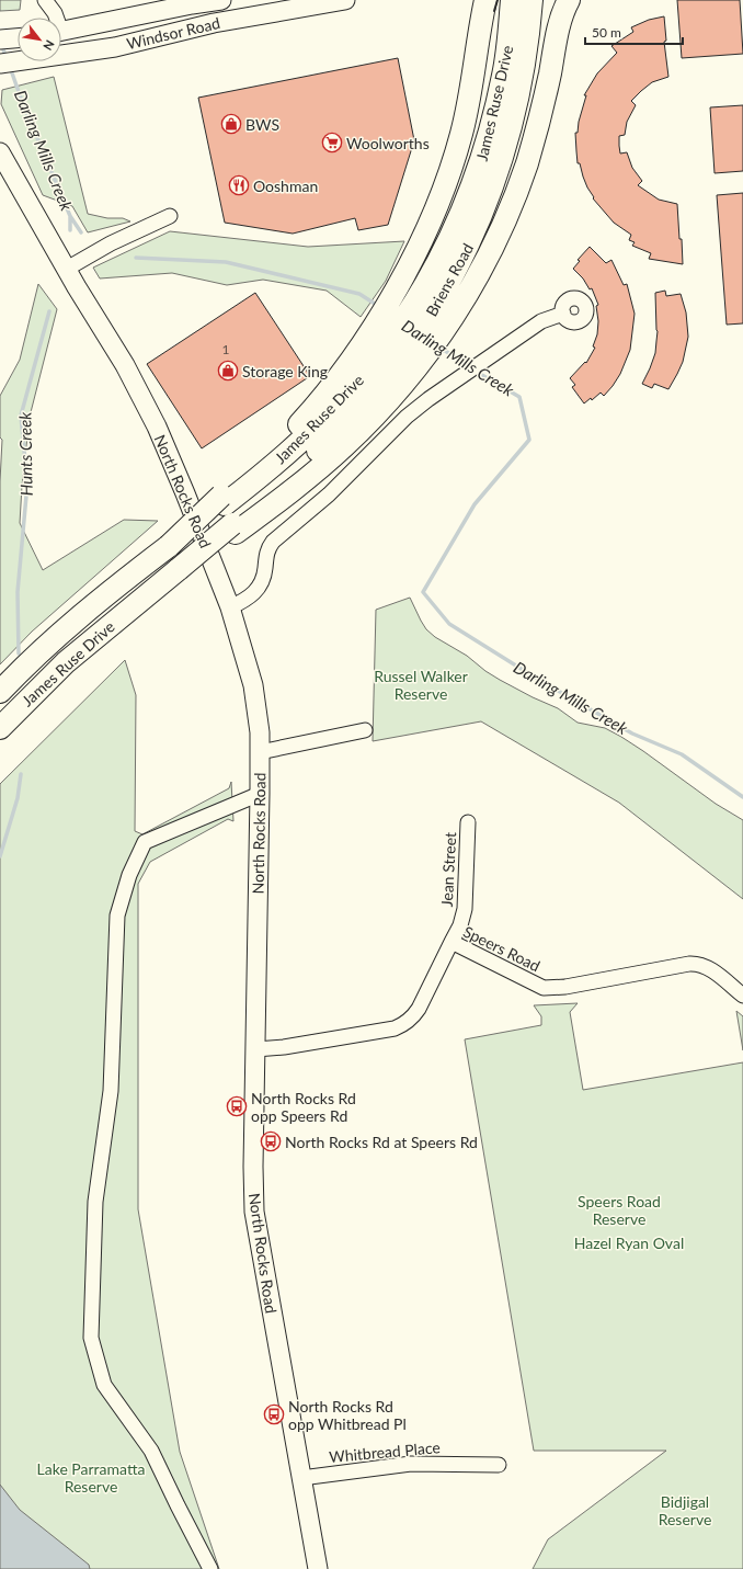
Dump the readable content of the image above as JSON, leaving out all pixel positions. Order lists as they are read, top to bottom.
{
  "streets": {
    "highway": ["James Ruse Drive", "Briens Road"],
    "main road": ["Windsor Road", "North Rocks Road"],
    "street": ["Jean Street", "Speers Road", "Whitbread Place"]
  },
  "crossings": [
    ["James Ruse Drive", "Briens Road"],
    ["North Rocks Road", "Speers Road"],
    ["North Rocks Road", "Whitbread Place"],
    ["Jean Street", "Speers Road"]
  ],
  "water": ["Darling Mills Creek", "Hunts Creek"],
  "parks": [
    "Russel Walker Reserve",
    "Speers Road Reserve",
    "Hazel Ryan Oval",
    "Lake Parramatta Reserve",
    "Bidjigal Reserve"
  ],
  "places": {
    "shop": ["BWS", "Storage King"],
    "supermarket": ["Woolworths"],
    "restaurant": ["Ooshman"],
    "bus stop": ["North Rocks Rd opp Speers Rd", "North Rocks Rd at Speers Rd", "North Rocks Rd opp Whitbread Pl"]
  },
  "house_numbers": ["1"],
  "scale_bar": "50 m",
  "north": "bottom right"
}
